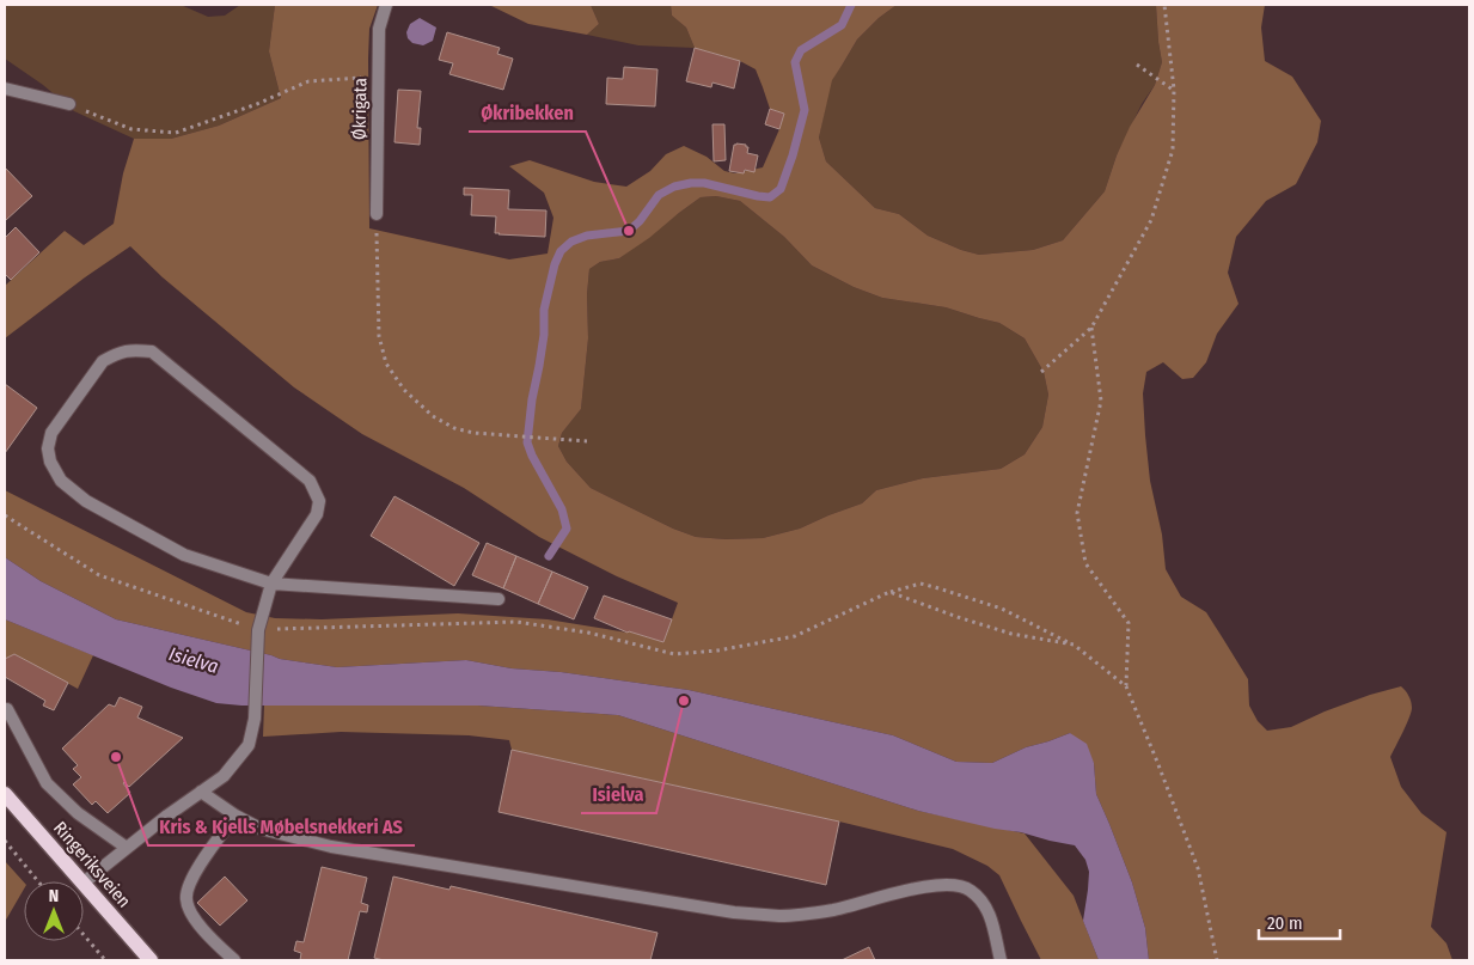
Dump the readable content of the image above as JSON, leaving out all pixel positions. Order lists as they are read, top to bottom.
{
  "streets": {
    "main road": ["Ringeriksveien"],
    "lane": ["Økrigata"]
  },
  "water": ["Isielva"],
  "places": ["Økribekken", "Isielva", "Kris & Kjells Møbelsnekkeri AS"],
  "scale_bar": "20 m",
  "north": "top"
}
